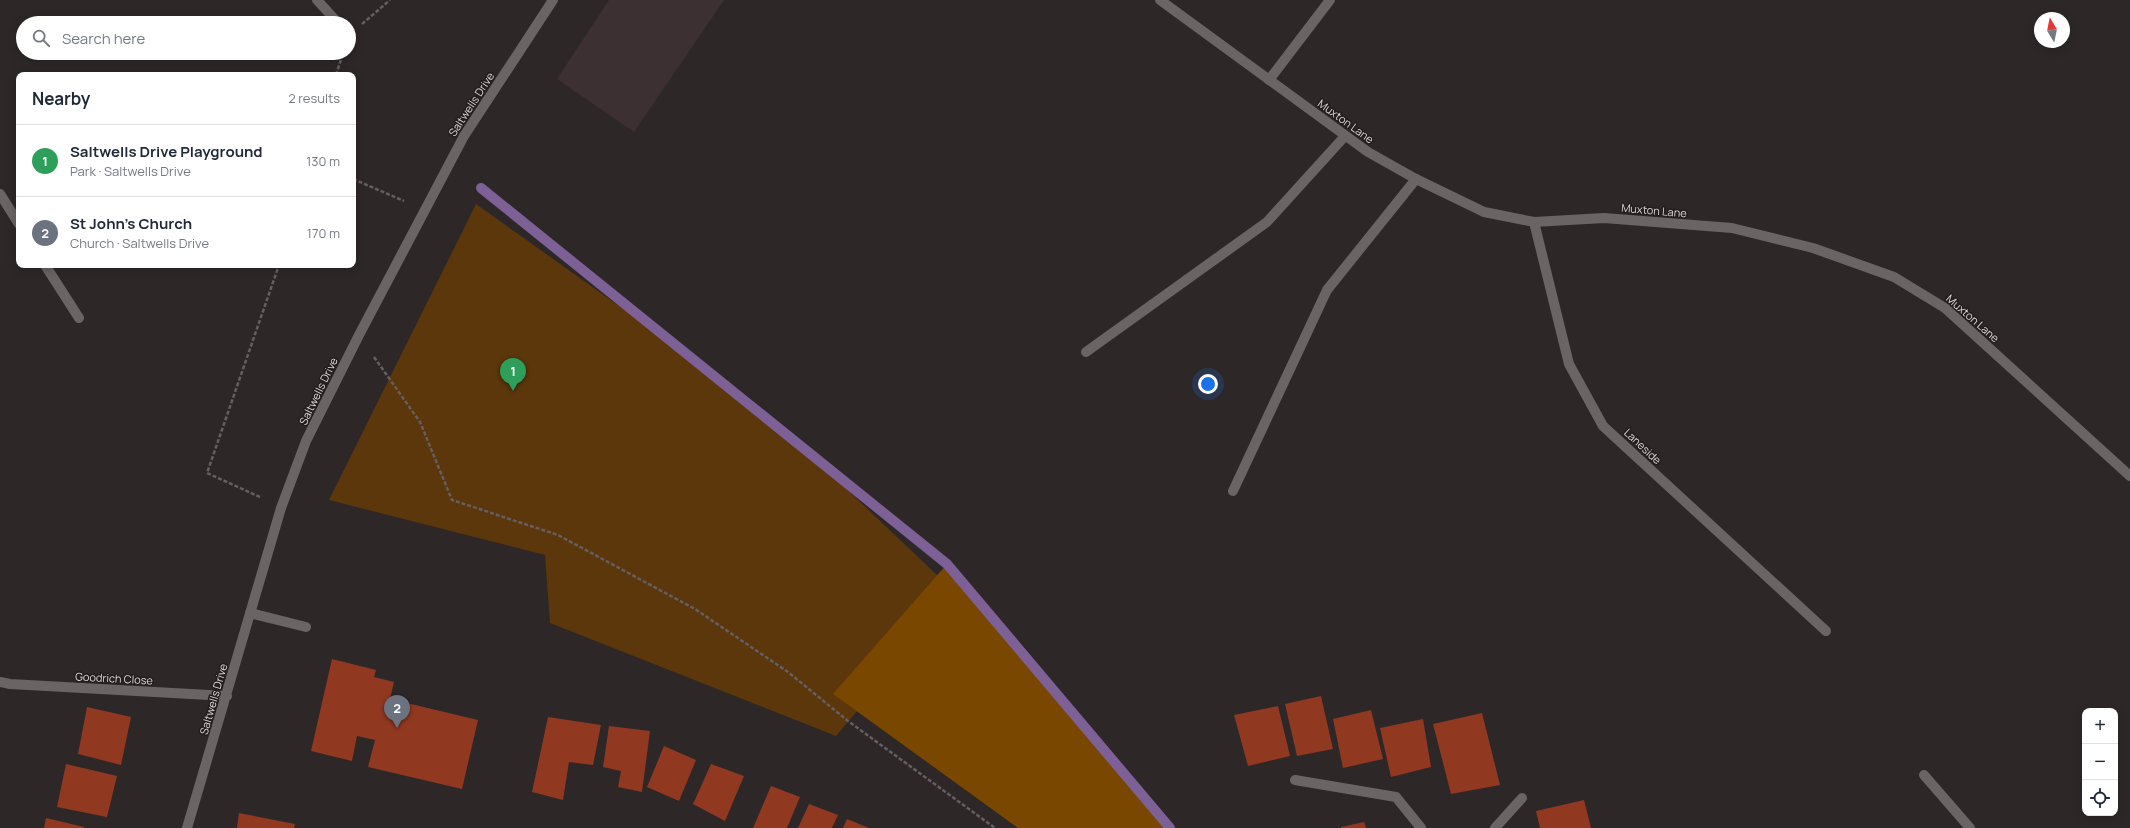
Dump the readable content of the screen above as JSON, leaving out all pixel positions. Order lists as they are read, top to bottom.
{
  "streets": {
    "street": [
      "Saltwells Drive",
      "Muxton Lane",
      "Laneside",
      "Goodrich Close"
    ]
  },
  "crossings": [
    ["Saltwells Drive", "Goodrich Close"],
    ["Muxton Lane", "Laneside"]
  ],
  "north": "top",
  "page": {
    "search": "Search here",
    "heading": ["Nearby", "2 results"],
    "list": [
      {
        "mark": "1",
        "name": "Saltwells Drive Playground",
        "note": "Park · Saltwells Drive",
        "value": "130 m"
      },
      {
        "mark": "2",
        "name": "St John's Church",
        "note": "Church · Saltwells Drive",
        "value": "170 m"
      }
    ],
    "pins": ["1", "2"],
    "map_buttons": ["+", "−"]
  }
}
